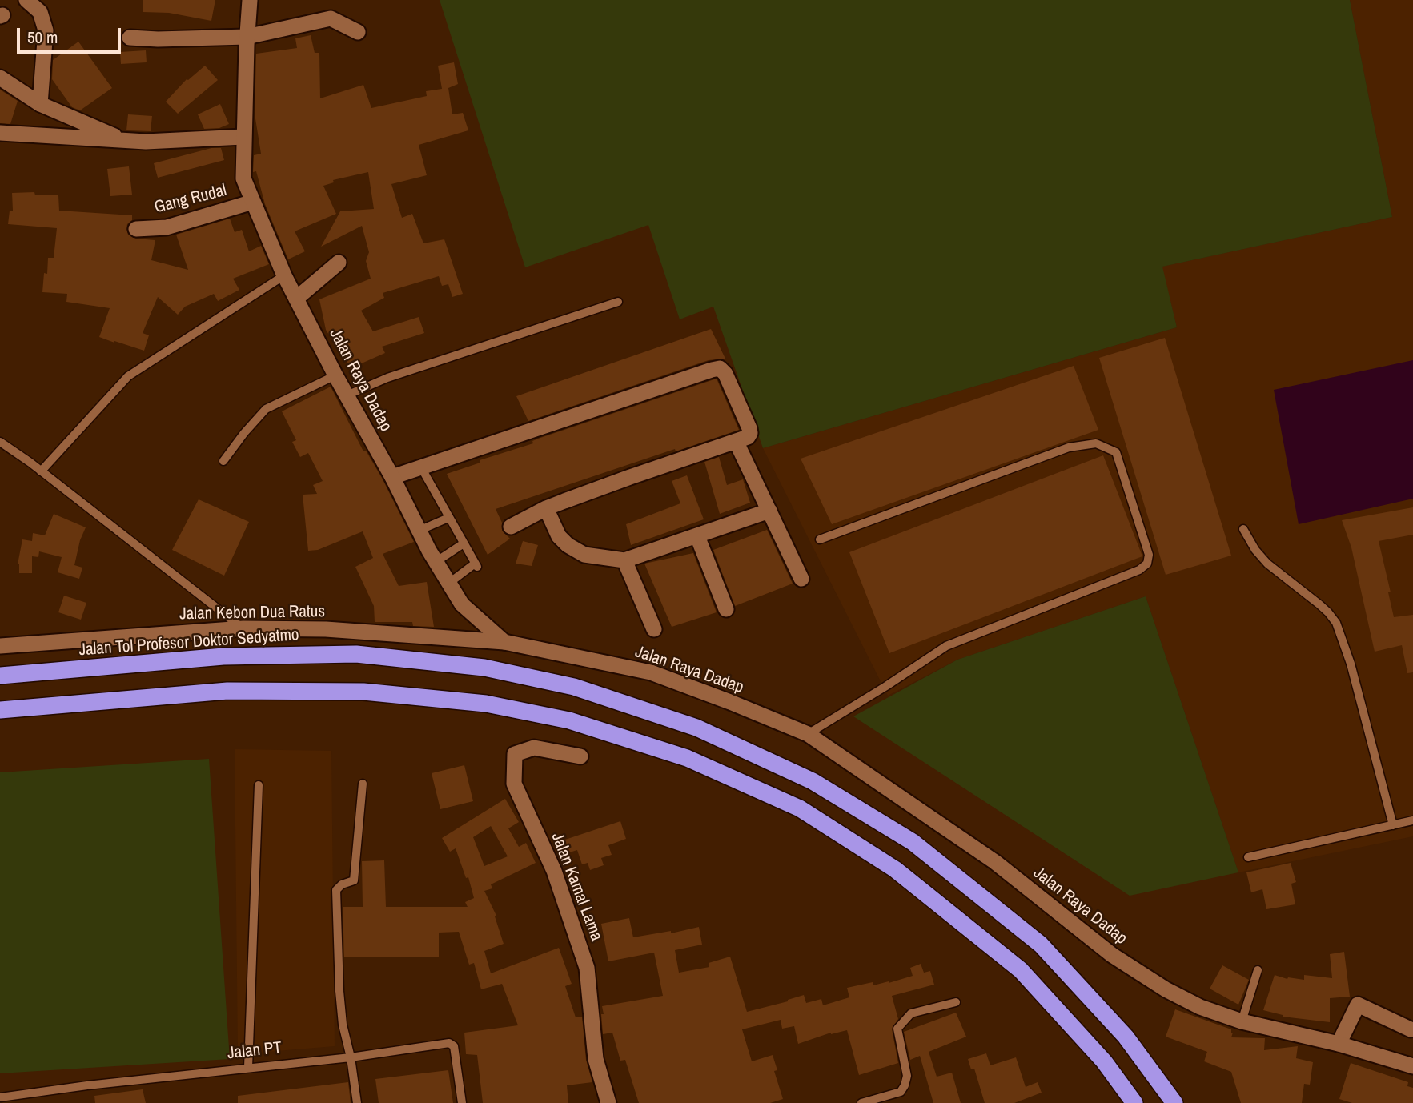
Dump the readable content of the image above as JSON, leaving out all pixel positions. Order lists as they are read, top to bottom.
{
  "streets": {
    "highway": ["Jalan Tol Profesor Doktor Sedyatmo"],
    "street": [
      "Gang Rudal",
      "Jalan Raya Dadap",
      "Jalan Kebon Dua Ratus",
      "Jalan Kamal Lama"
    ],
    "lane": ["Jalan PT"]
  },
  "crossings": [
    ["Gang Rudal", "Jalan Raya Dadap"],
    ["Jalan Raya Dadap", "Jalan Kebon Dua Ratus"]
  ],
  "scale_bar": "50 m"
}
